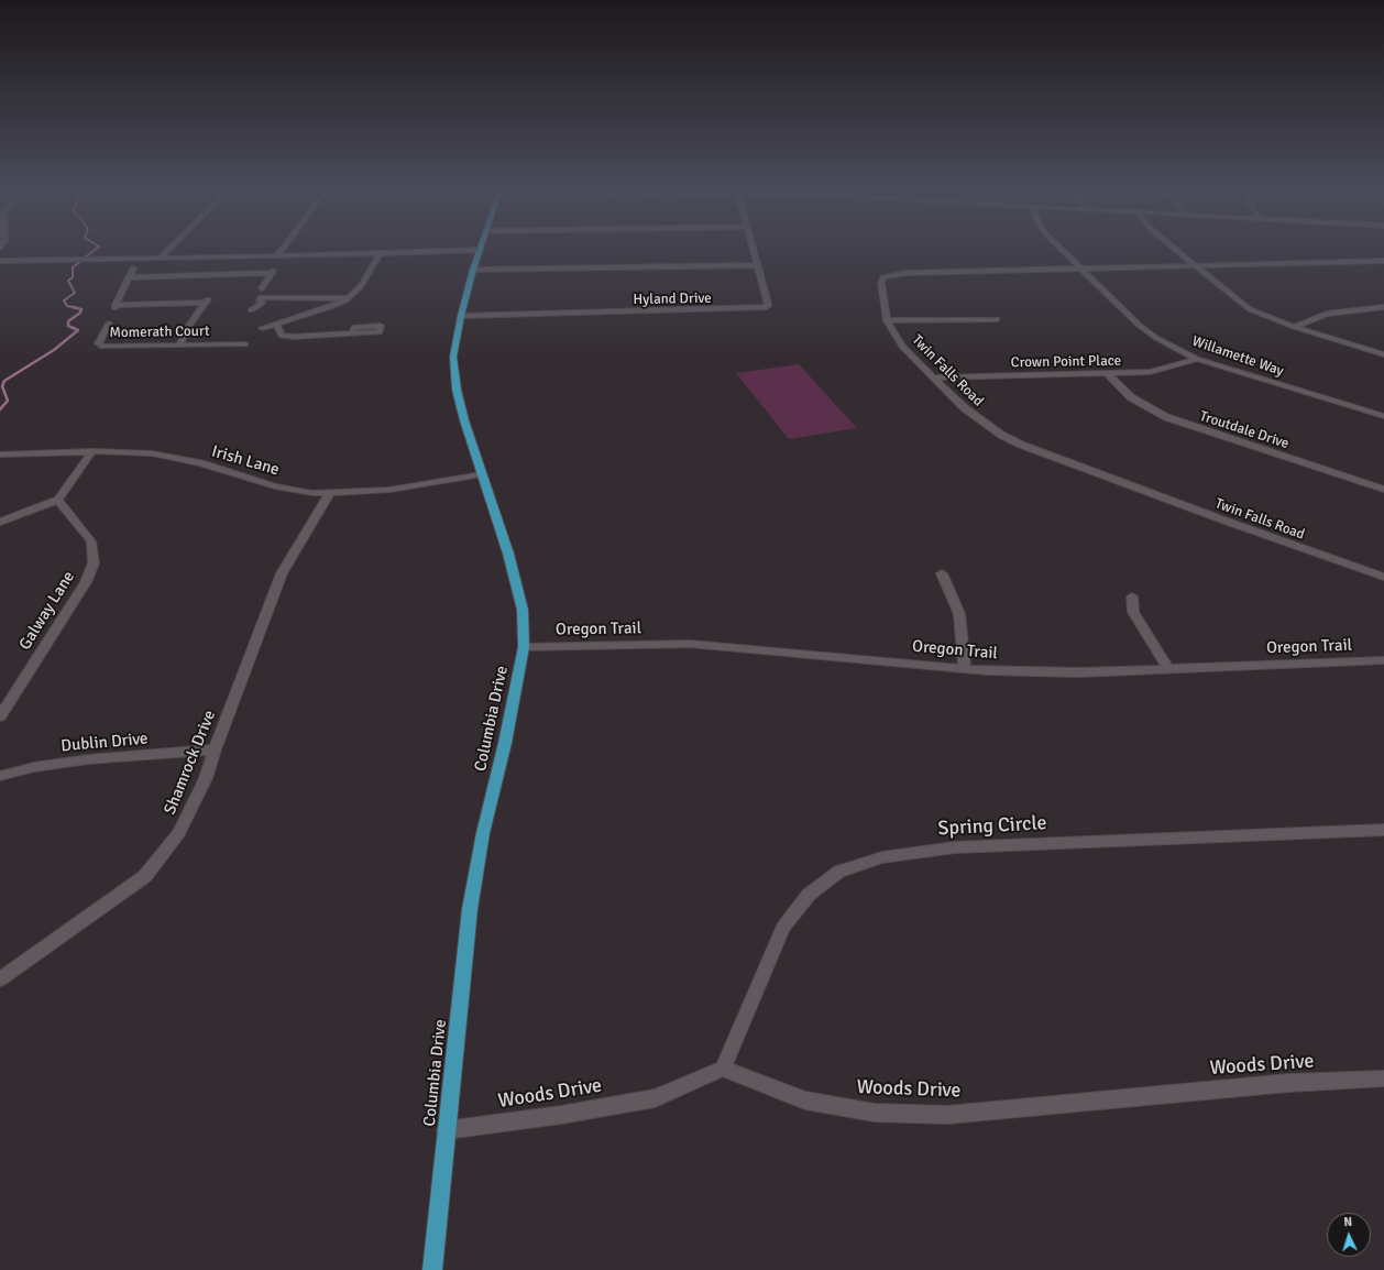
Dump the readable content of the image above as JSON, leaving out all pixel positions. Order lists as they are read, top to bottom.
{
  "streets": {
    "main road": ["Columbia Drive"],
    "street": [
      "Hyland Drive",
      "Momerath Court",
      "Willamette Way",
      "Crown Point Place",
      "Twin Falls Road",
      "Troutdale Drive",
      "Irish Lane",
      "Galway Lane",
      "Oregon Trail",
      "Dublin Drive",
      "Shamrock Drive",
      "Spring Circle",
      "Woods Drive"
    ]
  },
  "crossings": [
    ["Hyland Drive", "Columbia Drive"],
    ["Willamette Way", "Crown Point Place"],
    ["Willamette Way", "Twin Falls Road"],
    ["Crown Point Place", "Twin Falls Road"],
    ["Crown Point Place", "Troutdale Drive"],
    ["Irish Lane", "Columbia Drive"],
    ["Irish Lane", "Shamrock Drive"],
    ["Oregon Trail", "Columbia Drive"],
    ["Columbia Drive", "Woods Drive"],
    ["Dublin Drive", "Shamrock Drive"],
    ["Spring Circle", "Woods Drive"]
  ],
  "north": "top"
}
